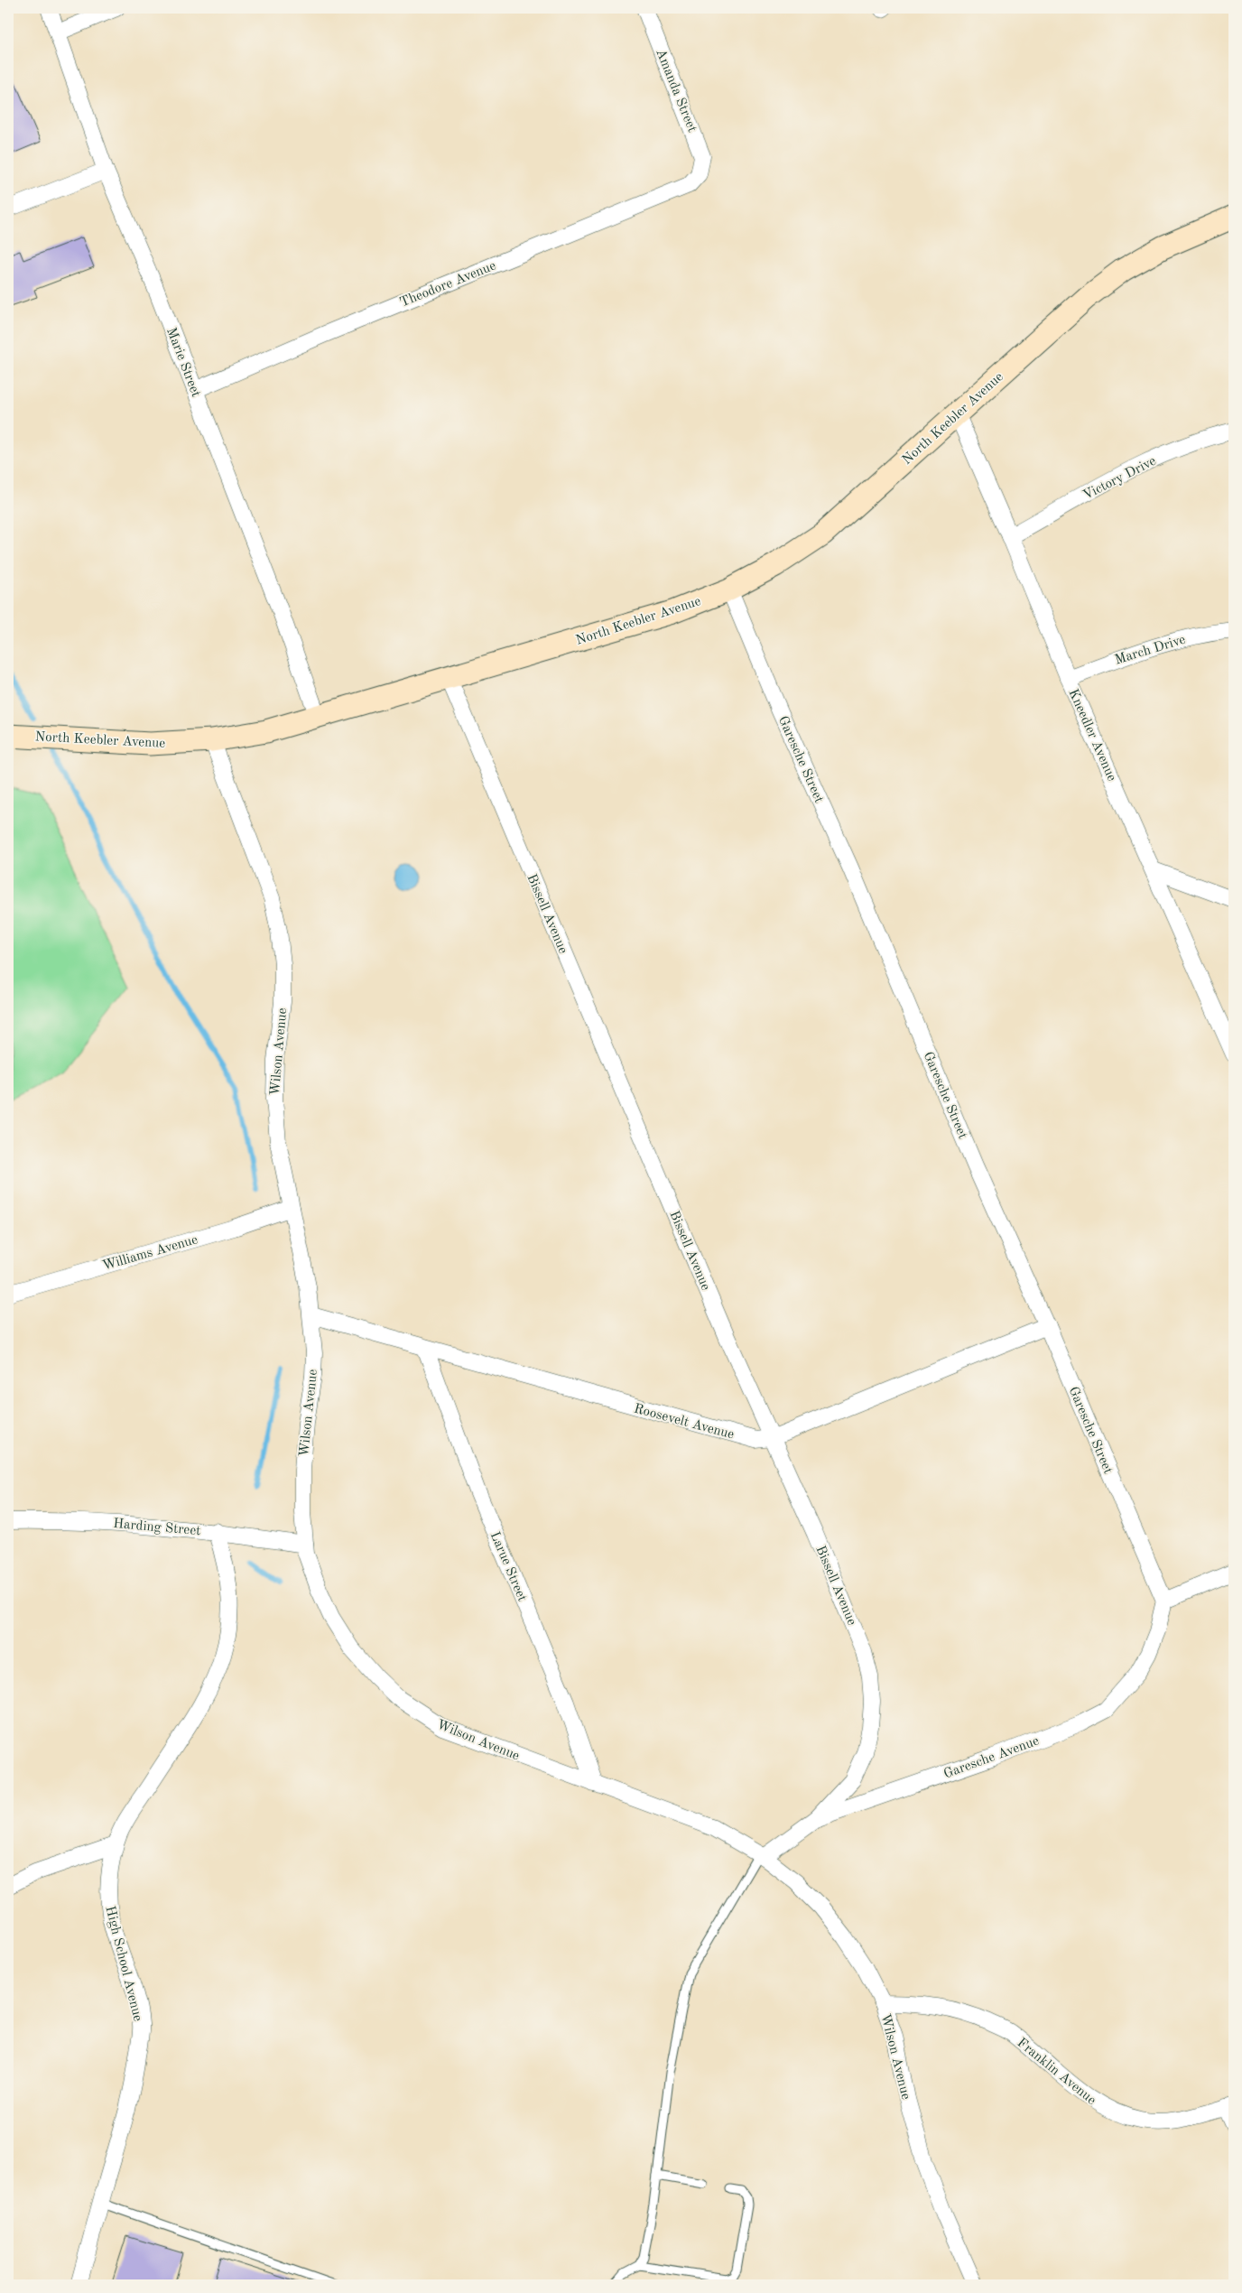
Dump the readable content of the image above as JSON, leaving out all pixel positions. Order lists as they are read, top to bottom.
{
  "streets": {
    "street": [
      "Amanda Street",
      "Theodore Avenue",
      "Marie Street",
      "North Keebler Avenue",
      "Victory Drive",
      "March Drive",
      "Kneedler Avenue",
      "Garesche Street",
      "Bissell Avenue",
      "Wilson Avenue",
      "Williams Avenue",
      "Roosevelt Avenue",
      "Harding Street",
      "Larue Street",
      "Garesche Avenue",
      "High School Avenue",
      "Franklin Avenue"
    ]
  },
  "crossings": [
    ["Amanda Street", "Theodore Avenue"],
    ["Theodore Avenue", "Marie Street"],
    ["Marie Street", "North Keebler Avenue"],
    ["North Keebler Avenue", "Kneedler Avenue"],
    ["North Keebler Avenue", "Garesche Street"],
    ["North Keebler Avenue", "Bissell Avenue"],
    ["North Keebler Avenue", "Wilson Avenue"],
    ["Victory Drive", "Kneedler Avenue"],
    ["March Drive", "Kneedler Avenue"],
    ["Garesche Street", "Roosevelt Avenue"],
    ["Garesche Street", "Garesche Avenue"],
    ["Bissell Avenue", "Roosevelt Avenue"],
    ["Bissell Avenue", "Garesche Avenue"],
    ["Wilson Avenue", "Williams Avenue"],
    ["Wilson Avenue", "Roosevelt Avenue"],
    ["Wilson Avenue", "Harding Street"],
    ["Wilson Avenue", "Larue Street"],
    ["Wilson Avenue", "Garesche Avenue"],
    ["Wilson Avenue", "Franklin Avenue"],
    ["Roosevelt Avenue", "Larue Street"],
    ["Harding Street", "High School Avenue"]
  ]
}
